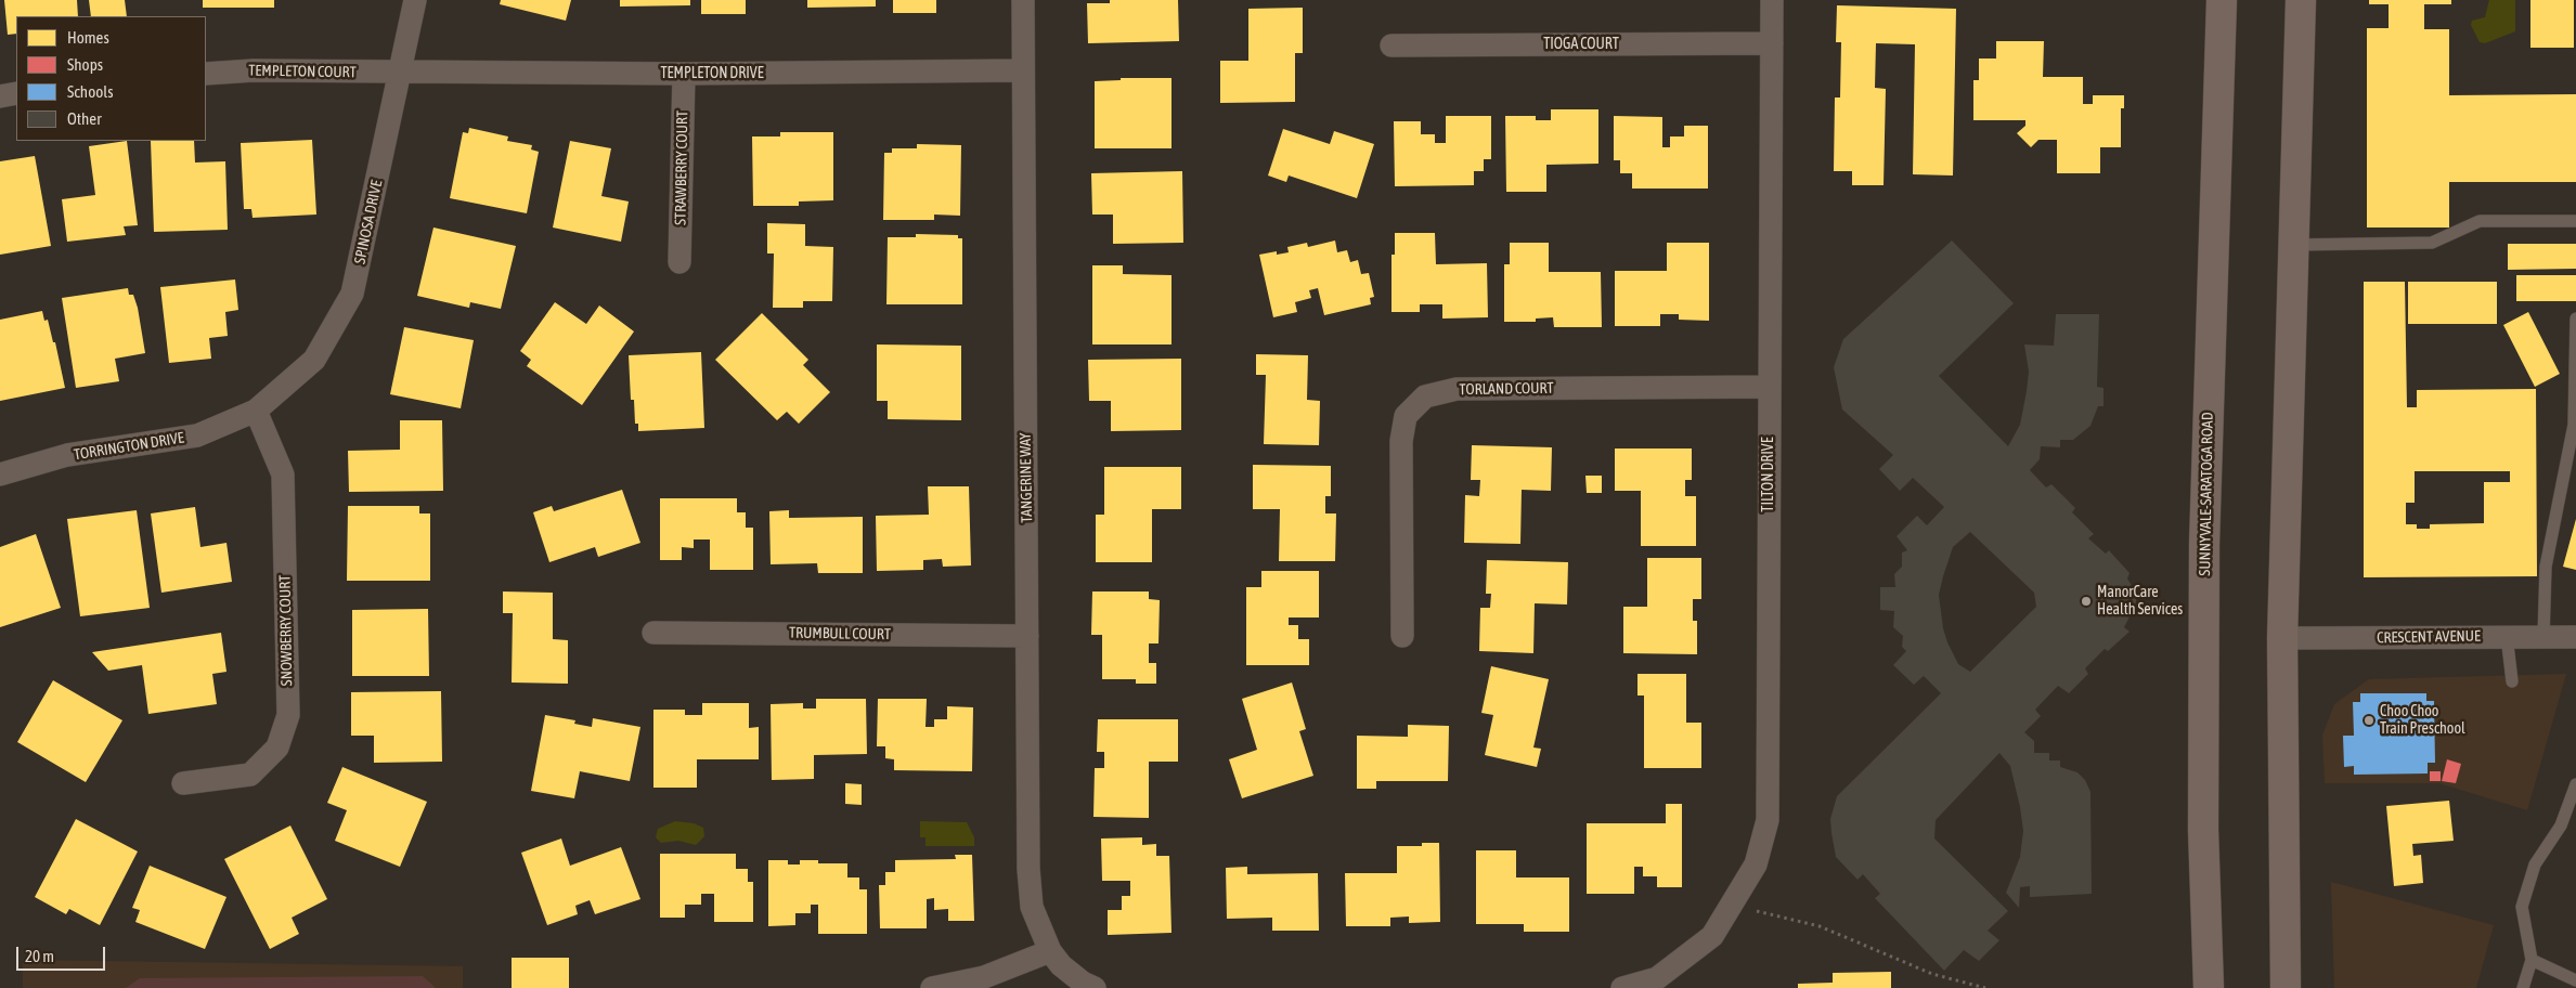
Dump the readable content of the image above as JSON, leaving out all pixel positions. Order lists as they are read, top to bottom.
{
  "streets": {
    "main road": ["SUNNYVALE-SARATOGA ROAD"],
    "street": [
      "TIOGA COURT",
      "TEMPLETON COURT",
      "TEMPLETON DRIVE",
      "STRAWBERRY COURT",
      "SPINOSA DRIVE",
      "TORLAND COURT",
      "TORRINGTON DRIVE",
      "TILTON DRIVE",
      "TANGERINE WAY",
      "SNOWBERRY COURT",
      "TRUMBULL COURT",
      "CRESCENT AVENUE"
    ]
  },
  "crossings": [
    ["TIOGA COURT", "TILTON DRIVE"],
    ["TEMPLETON COURT", "TEMPLETON DRIVE"],
    ["TEMPLETON COURT", "SPINOSA DRIVE"],
    ["TEMPLETON DRIVE", "STRAWBERRY COURT"],
    ["TEMPLETON DRIVE", "SPINOSA DRIVE"],
    ["TEMPLETON DRIVE", "TANGERINE WAY"],
    ["SPINOSA DRIVE", "TORRINGTON DRIVE"],
    ["SPINOSA DRIVE", "SNOWBERRY COURT"],
    ["TORLAND COURT", "TILTON DRIVE"],
    ["TORRINGTON DRIVE", "SNOWBERRY COURT"],
    ["TANGERINE WAY", "TRUMBULL COURT"]
  ],
  "places": ["ManorCare Health Services", "Choo Choo Train Preschool"],
  "legend": [
    "Homes",
    "Shops",
    "Schools",
    "Other"
  ],
  "scale_bar": "20 m"
}
